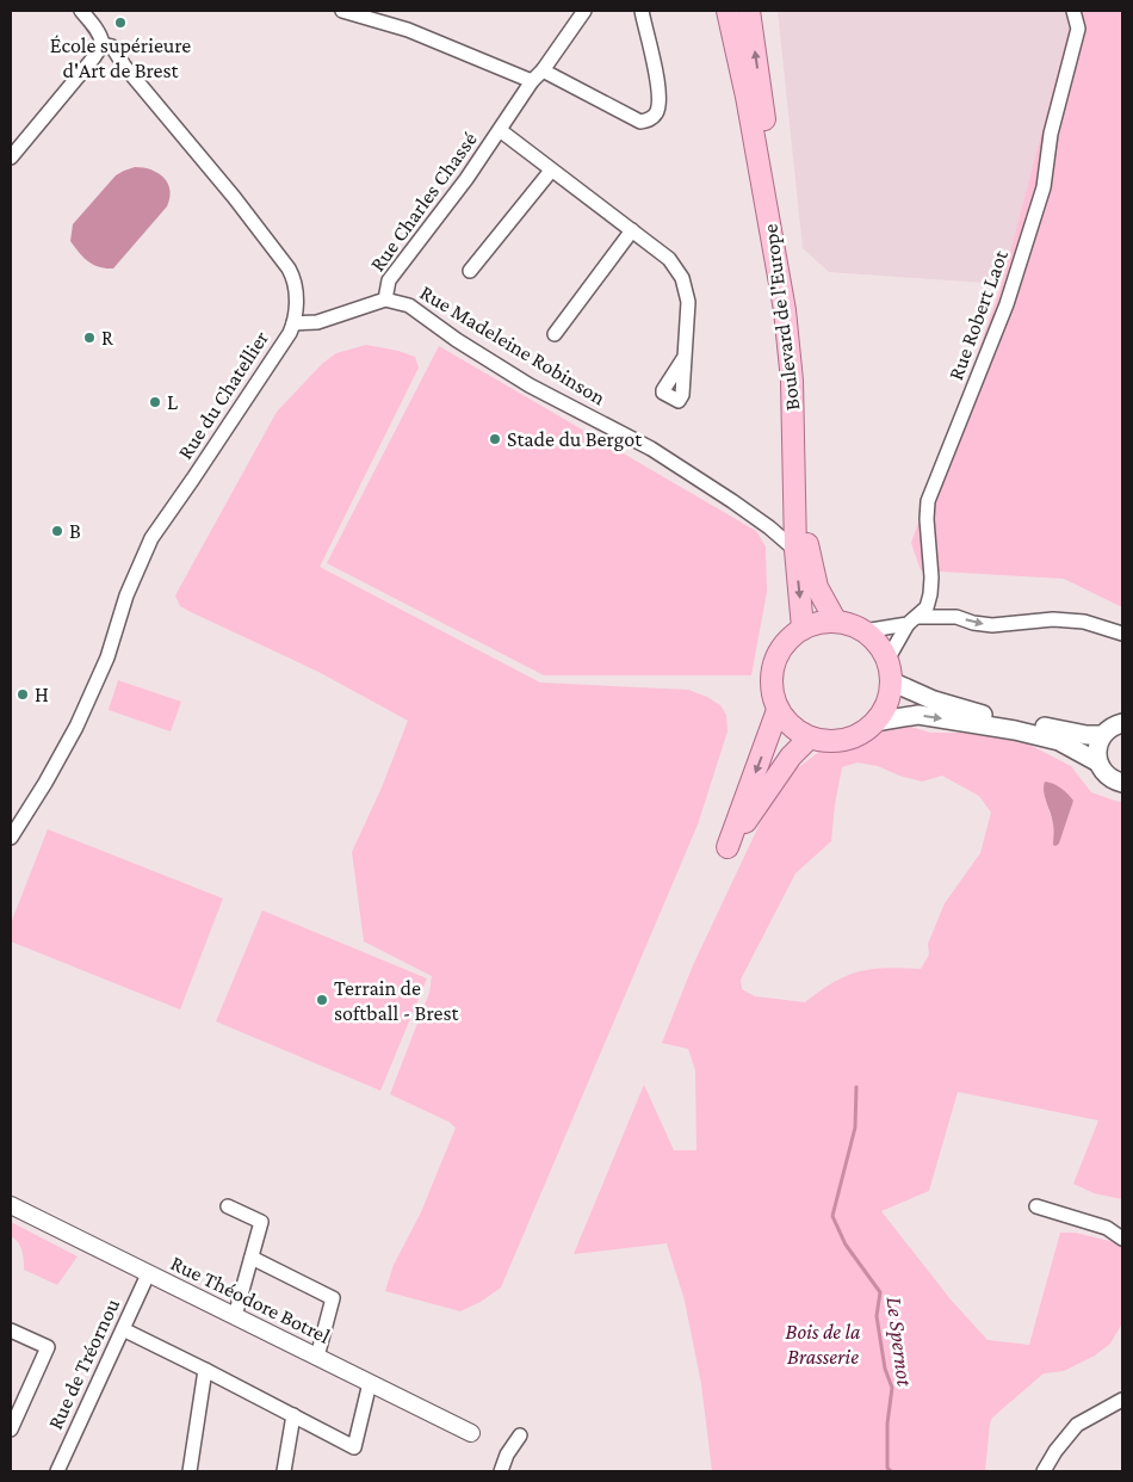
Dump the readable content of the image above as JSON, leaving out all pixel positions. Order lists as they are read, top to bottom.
{
  "streets": {
    "main road": ["Boulevard de l'Europe"],
    "street": [
      "Rue Charles Chassé",
      "Rue Robert Laot",
      "Rue Madeleine Robinson",
      "Rue du Chatellier",
      "Rue Théodore Botrel",
      "Rue de Tréornou"
    ]
  },
  "crossings": [
    ["Rue Charles Chassé", "Rue Madeleine Robinson"],
    ["Rue Charles Chassé", "Rue du Chatellier"],
    ["Rue Robert Laot", "Boulevard de l'Europe"],
    ["Boulevard de l'Europe", "Rue Madeleine Robinson"],
    ["Rue Théodore Botrel", "Rue de Tréornou"]
  ],
  "water": ["Le Spernot"],
  "parks": ["Bois de la Brasserie"],
  "places": [
    "École supérieure d'Art de Brest",
    "R",
    "L",
    "Stade du Bergot",
    "B",
    "H",
    "Terrain de softball - Brest"
  ]
}
